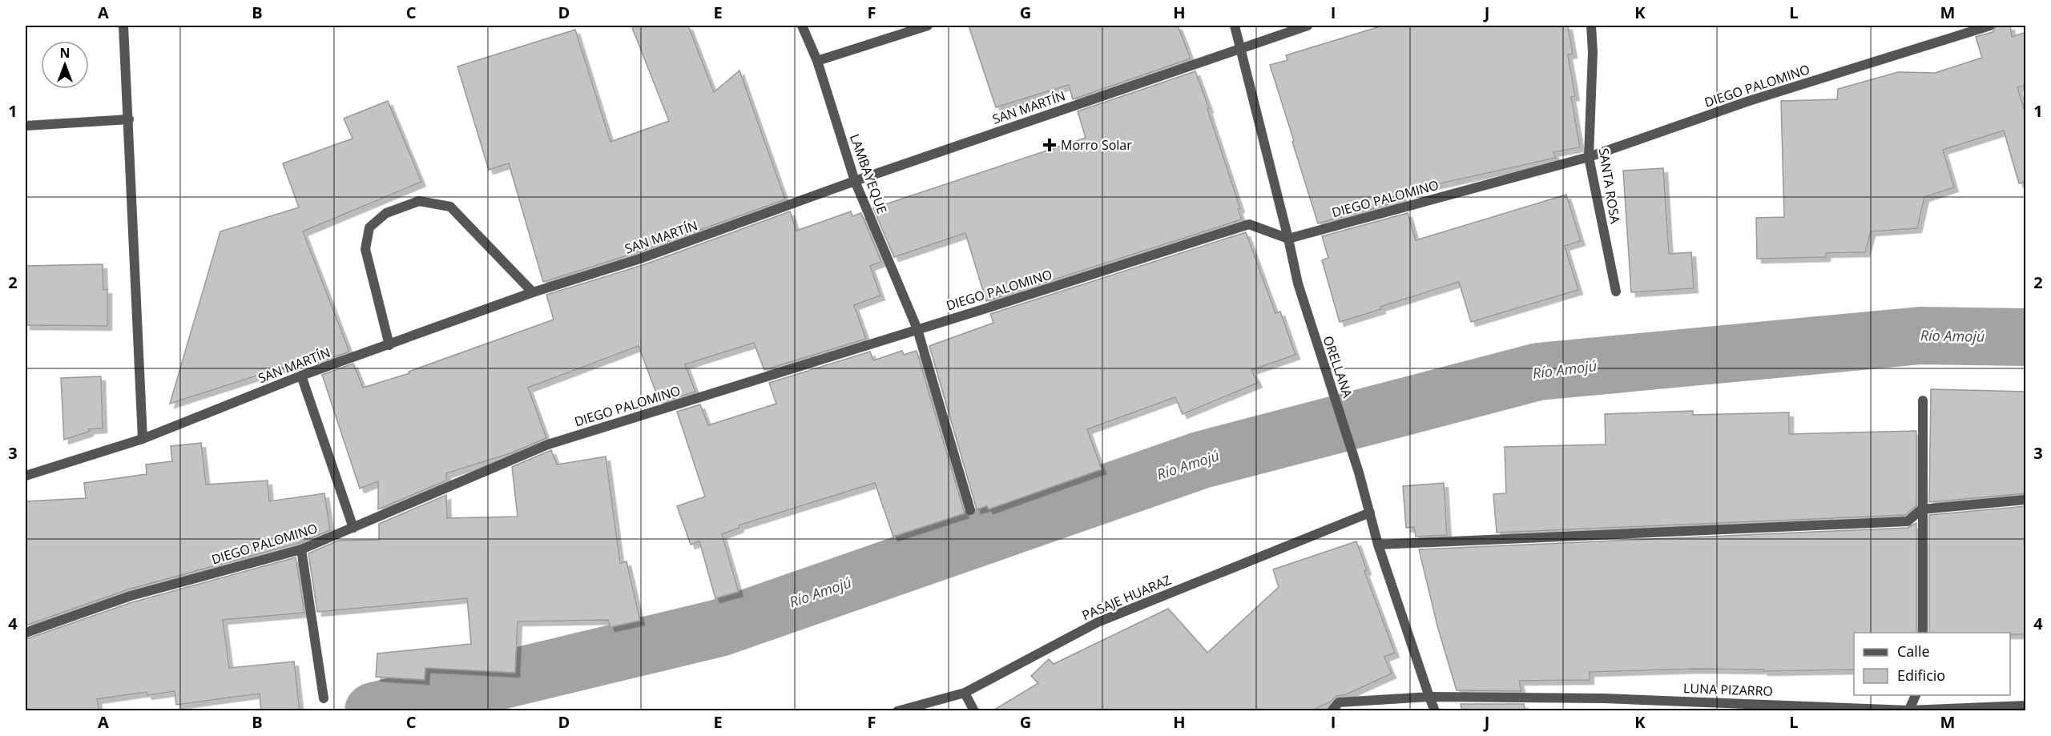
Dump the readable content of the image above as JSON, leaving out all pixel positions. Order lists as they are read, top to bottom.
{
  "streets": {
    "street": [
      "DIEGO PALOMINO",
      "SAN MARTÍN",
      "LAMBAYEQUE",
      "SANTA ROSA",
      "ORELLANA",
      "PASAJE HUARAZ",
      "LUNA PIZARRO"
    ]
  },
  "crossings": [
    ["DIEGO PALOMINO", "LAMBAYEQUE"],
    ["DIEGO PALOMINO", "SANTA ROSA"],
    ["DIEGO PALOMINO", "ORELLANA"],
    ["SAN MARTÍN", "LAMBAYEQUE"],
    ["SAN MARTÍN", "ORELLANA"],
    ["ORELLANA", "PASAJE HUARAZ"],
    ["ORELLANA", "LUNA PIZARRO"]
  ],
  "water": ["Río Amojú"],
  "places": {
    "health": ["Morro Solar"]
  },
  "legend": ["Calle", "Edificio"],
  "north": "top",
  "grid": {
    "columns": [
      "A",
      "B",
      "C",
      "D",
      "E",
      "F",
      "G",
      "H",
      "I",
      "J",
      "K",
      "L",
      "M"
    ],
    "rows": [
      "1",
      "2",
      "3",
      "4"
    ]
  }
}
